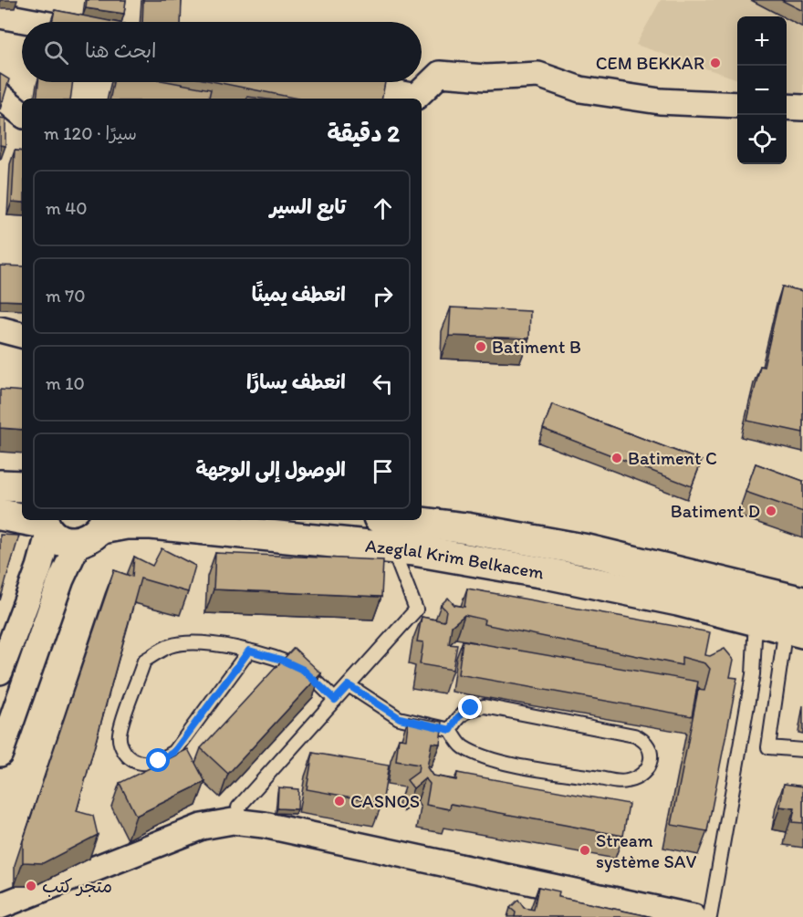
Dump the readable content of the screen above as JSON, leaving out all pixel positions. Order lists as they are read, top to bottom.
{
  "streets": {
    "main road": ["Azeglal Krim Belkacem"]
  },
  "places": [
    "CEM BEKKAR",
    "Batiment B",
    "Batiment C",
    "Batiment D",
    "CASNOS",
    "Stream système SAV",
    "متجر كتب"
  ],
  "page": {
    "map_buttons": ["+", "−"],
    "search": "ابحث هنا",
    "heading": ["2 دقيقة", "سيرًا · 120 m"],
    "list": [
      ["تابع السير", "40 m"],
      ["انعطف يمينًا", "70 m"],
      ["انعطف يسارًا", "10 m"],
      "الوصول إلى الوجهة"
    ]
  }
}
